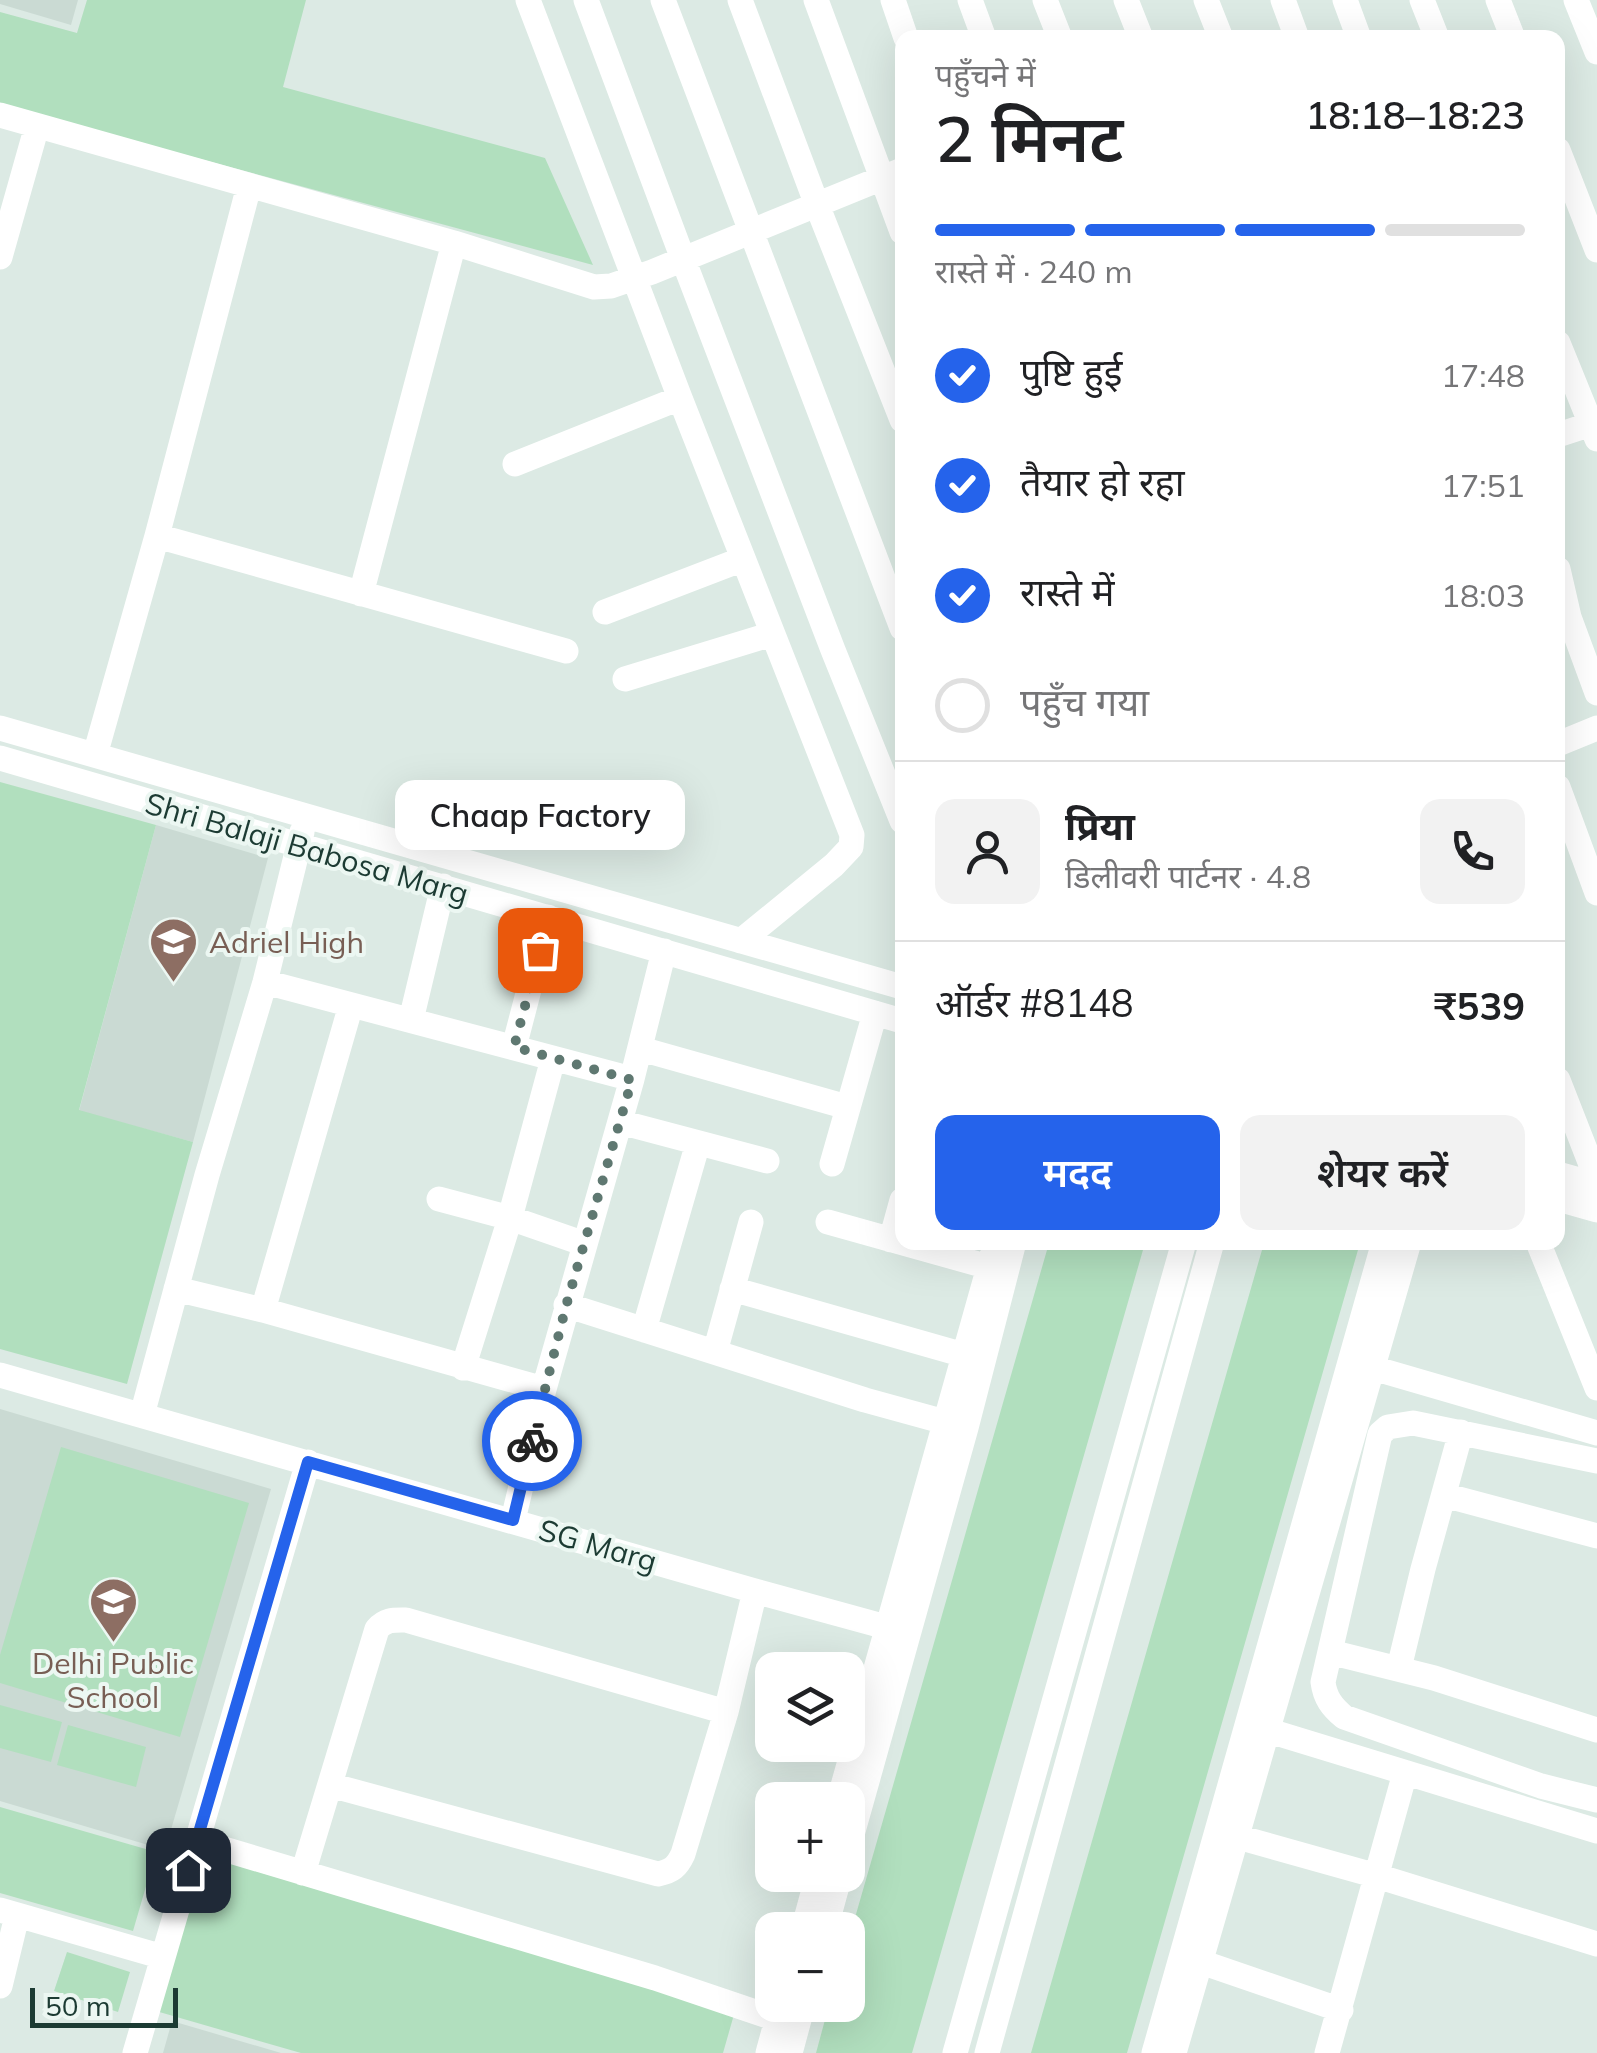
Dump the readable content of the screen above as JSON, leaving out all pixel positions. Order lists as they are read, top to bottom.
{
  "streets": {
    "street": ["Shri Balaji Babosa Marg", "SG Marg"]
  },
  "places": {
    "other": ["Chaap Factory"],
    "school or university": ["Adriel High", "Delhi Public School"]
  },
  "scale_bar": "50 m",
  "page": {
    "heading": ["2 मिनट", "पहुँचने में", "18:18–18:23"],
    "panel": [
      "प्रिया",
      "डिलीवरी पार्टनर · 4.8",
      "ऑर्डर #8148",
      "₹539"
    ],
    "bar": "रास्ते में · 240 m",
    "list": [
      ["पुष्टि हुई", "17:48"],
      ["तैयार हो रहा", "17:51"],
      ["रास्ते में", "18:03"],
      "पहुँच गया"
    ],
    "bubble": "Chaap Factory",
    "buttons": ["मदद", "शेयर करें"],
    "map_buttons": ["+", "−"],
    "scale": "50 m"
  }
}
